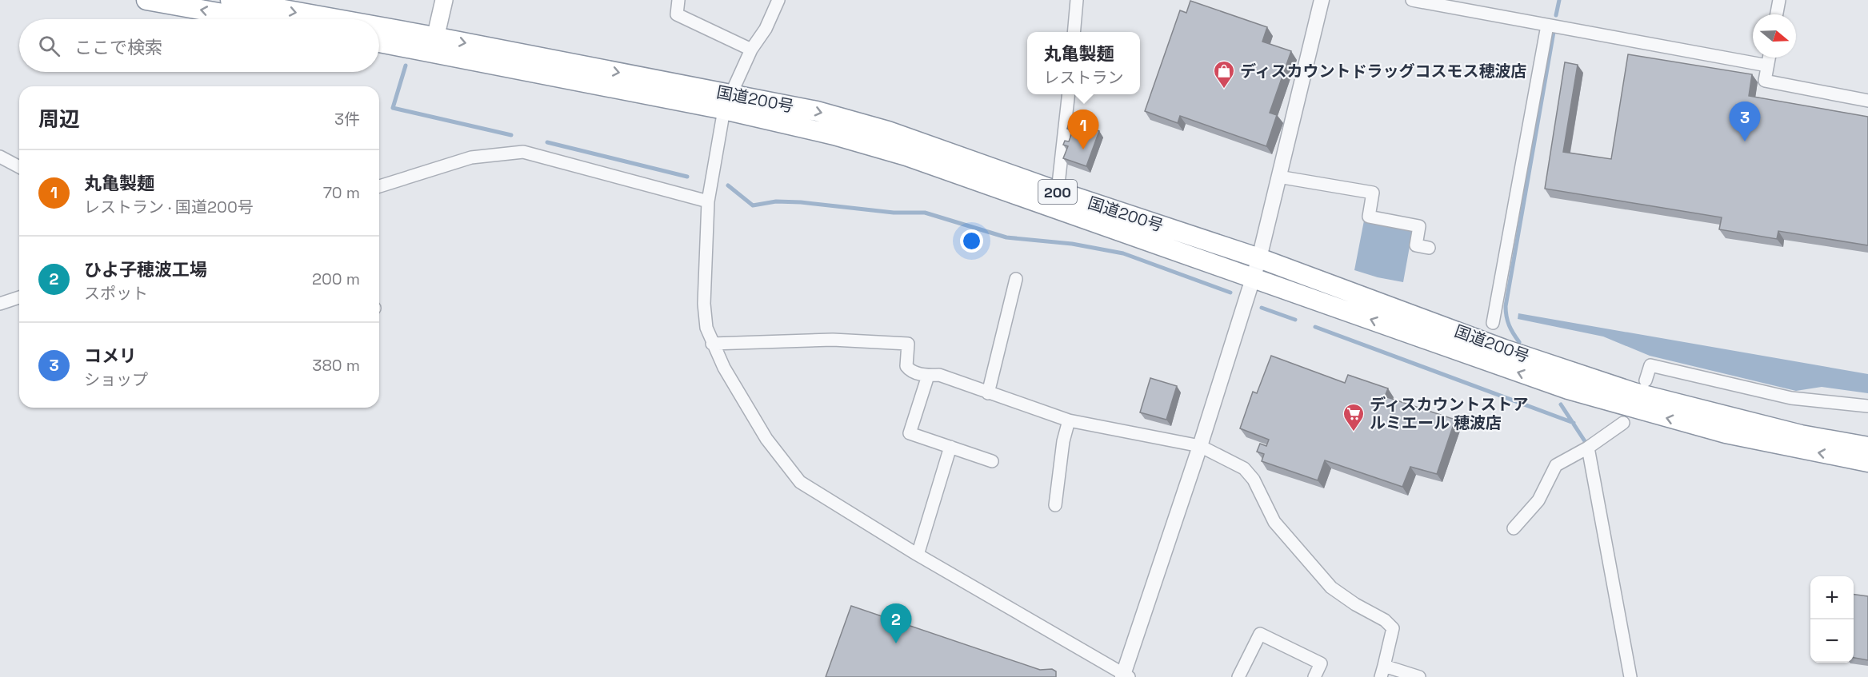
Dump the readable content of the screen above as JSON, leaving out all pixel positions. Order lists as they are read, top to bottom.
{
  "streets": {
    "highway": ["国道200号", "200"]
  },
  "places": {
    "shop": ["ディスカウントドラッグコスモス穂波店"],
    "supermarket": ["ディスカウントストア ルミエール 穂波店"]
  },
  "north": "right",
  "page": {
    "search": "ここで検索",
    "popup": ["丸亀製麺", "レストラン"],
    "heading": ["周辺", "3件"],
    "pins": ["3", "1", "2"],
    "list": [
      {
        "mark": "1",
        "name": "丸亀製麺",
        "note": "レストラン · 国道200号",
        "value": "70 m"
      },
      {
        "mark": "2",
        "name": "ひよ子穂波工場",
        "note": "スポット",
        "value": "200 m"
      },
      {
        "mark": "3",
        "name": "コメリ",
        "note": "ショップ",
        "value": "380 m"
      }
    ],
    "map_buttons": ["+", "−"]
  }
}
